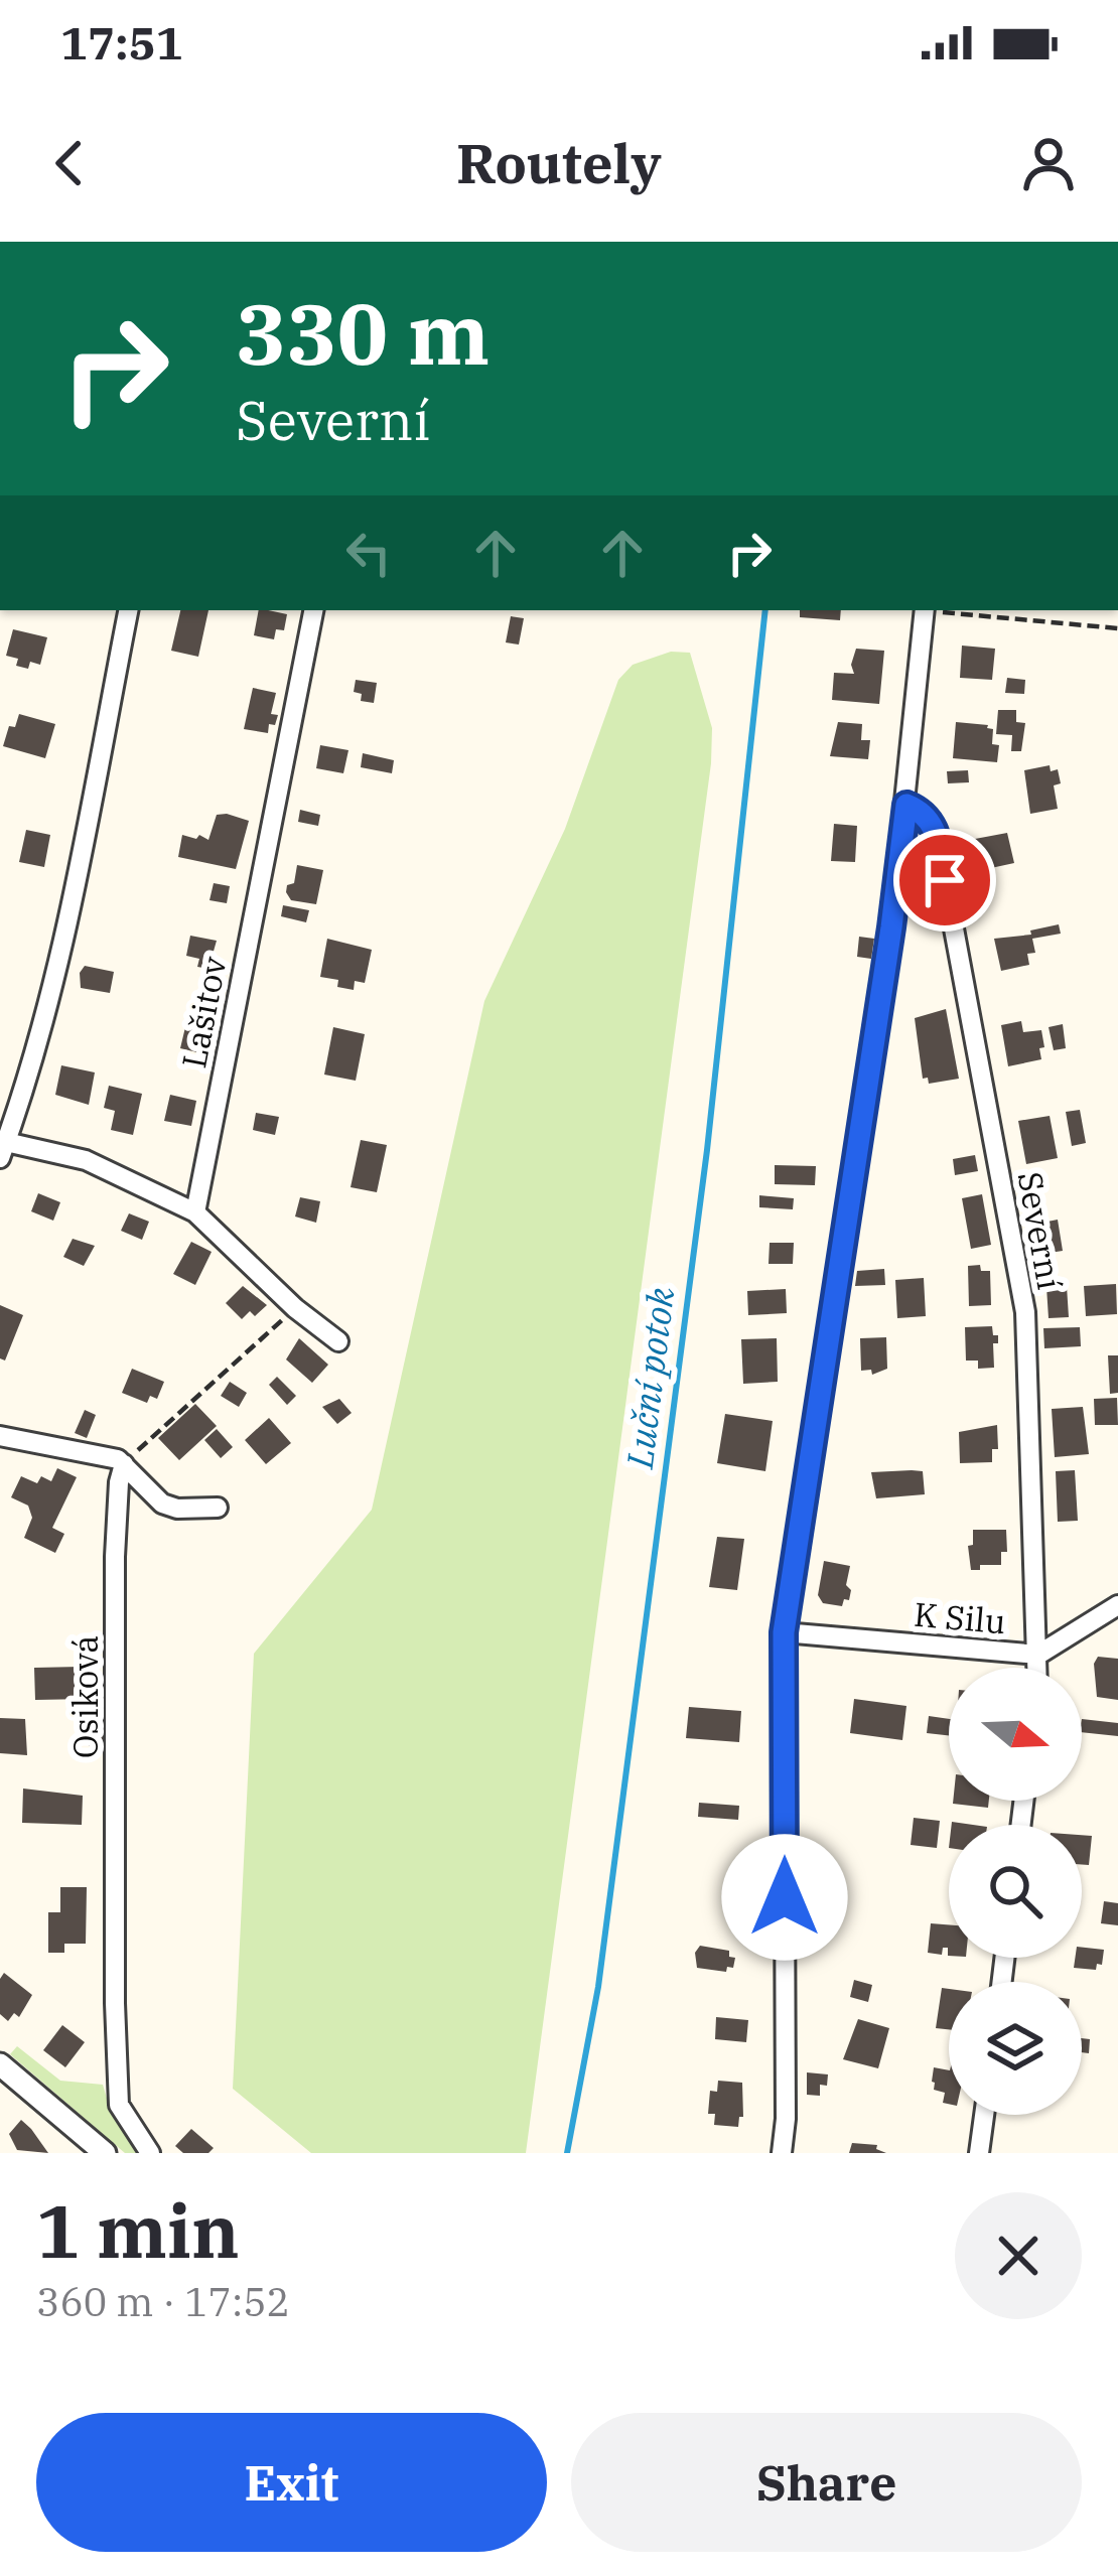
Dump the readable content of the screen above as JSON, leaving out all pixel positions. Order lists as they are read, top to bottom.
{
  "streets": {
    "street": [
      "Lašitov",
      "Severní",
      "K Silu",
      "Osiková"
    ]
  },
  "crossings": [
    ["Severní", "K Silu"]
  ],
  "water": ["Luční potok"],
  "north": "right",
  "page": {
    "status": "17:51",
    "header": "Routely",
    "turn": ["330 m", "Severní"],
    "heading": ["1 min", "360 m · 17:52"],
    "buttons": ["Exit", "Share"]
  }
}
